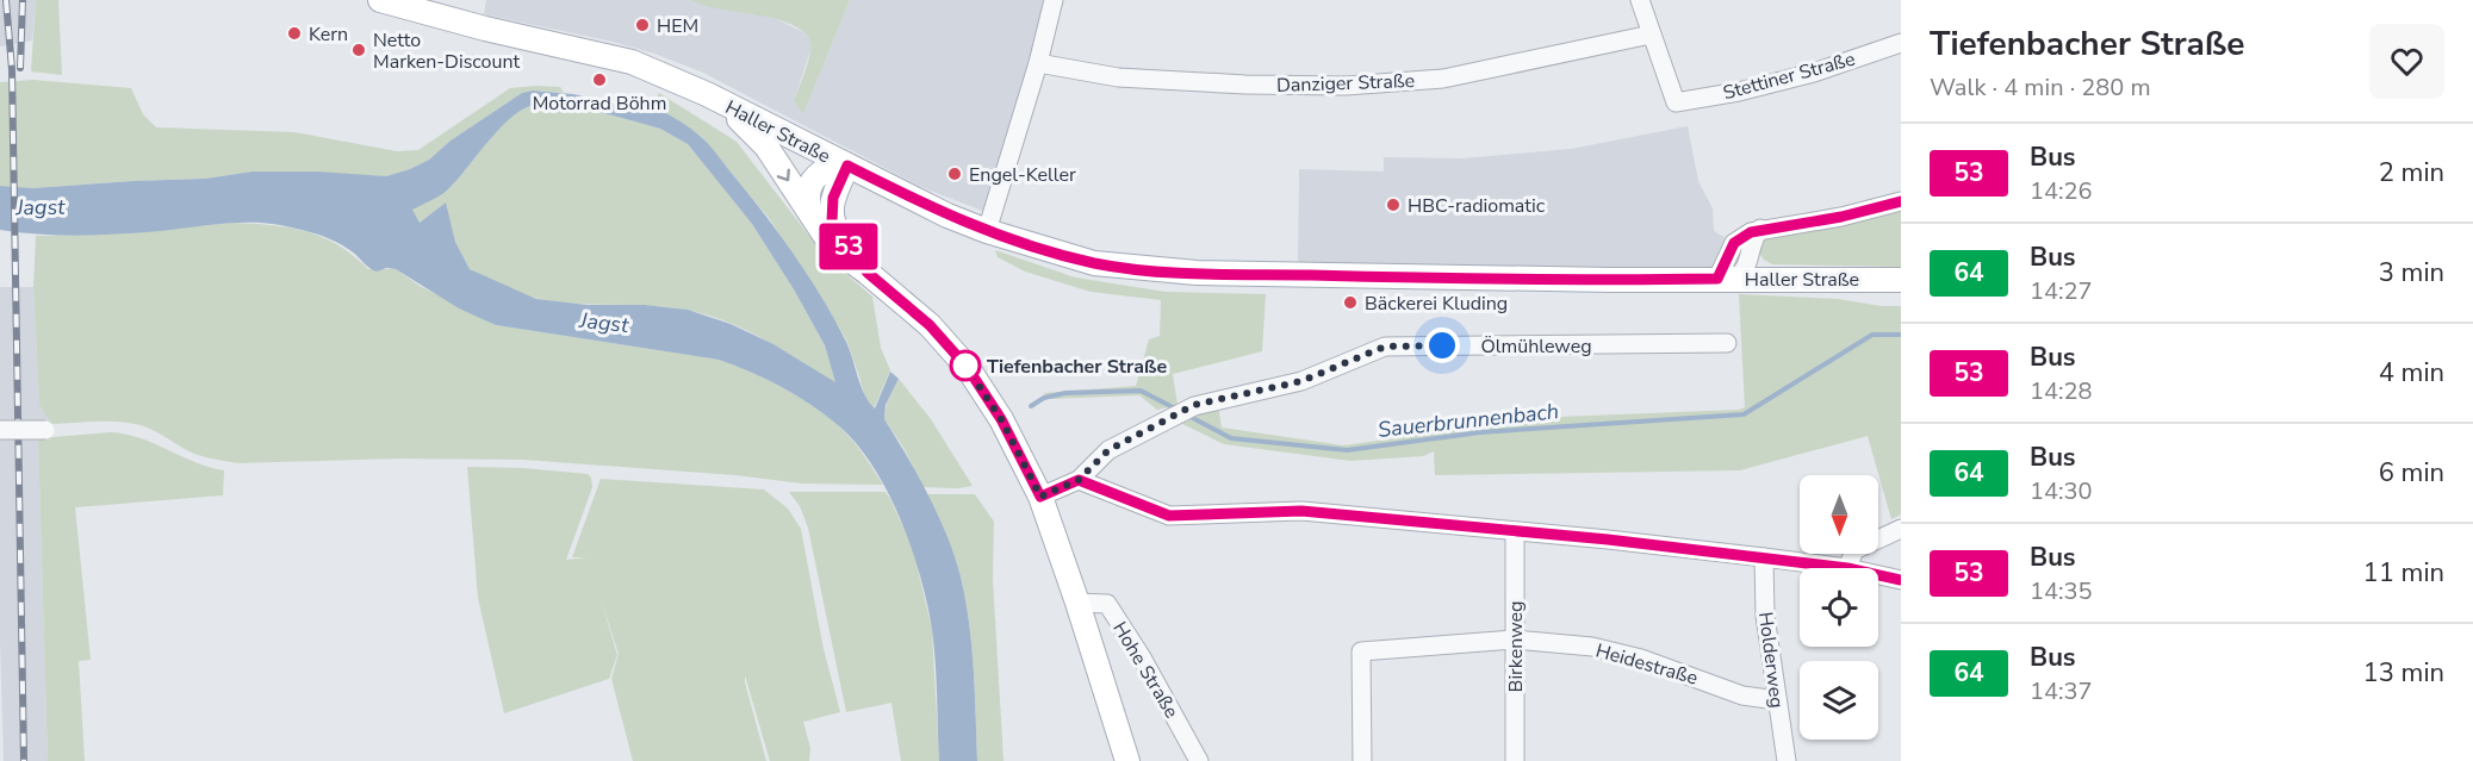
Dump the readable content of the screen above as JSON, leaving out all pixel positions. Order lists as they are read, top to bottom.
{
  "streets": {
    "main road": ["Haller Straße"],
    "street": [
      "Stettiner Straße",
      "Danziger Straße",
      "Ölmühleweg",
      "Birkenweg",
      "Holderweg",
      "Heidestraße",
      "Hohe Straße"
    ]
  },
  "crossings": [
    ["Stettiner Straße", "Danziger Straße"],
    ["Birkenweg", "Heidestraße"],
    ["Holderweg", "Heidestraße"]
  ],
  "water": ["Jagst", "Sauerbrunnenbach"],
  "places": [
    "HEM",
    "Kern",
    "Netto Marken-Discount",
    "Motorrad Böhm",
    "Engel-Keller",
    "HBC-radiomatic",
    "Bäckerei Kluding",
    "Tiefenbacher Straße"
  ],
  "lines": ["bus line 53"],
  "north": "bottom",
  "page": {
    "on_map": "53",
    "heading": ["Tiefenbacher Straße", "Walk · 4 min · 280 m"],
    "list": [
      {
        "mark": "53",
        "name": "Bus",
        "note": "14:26",
        "value": "2 min"
      },
      {
        "mark": "64",
        "name": "Bus",
        "note": "14:27",
        "value": "3 min"
      },
      {
        "mark": "53",
        "name": "Bus",
        "note": "14:28",
        "value": "4 min"
      },
      {
        "mark": "64",
        "name": "Bus",
        "note": "14:30",
        "value": "6 min"
      },
      {
        "mark": "53",
        "name": "Bus",
        "note": "14:35",
        "value": "11 min"
      },
      {
        "mark": "64",
        "name": "Bus",
        "note": "14:37",
        "value": "13 min"
      }
    ]
  }
}
